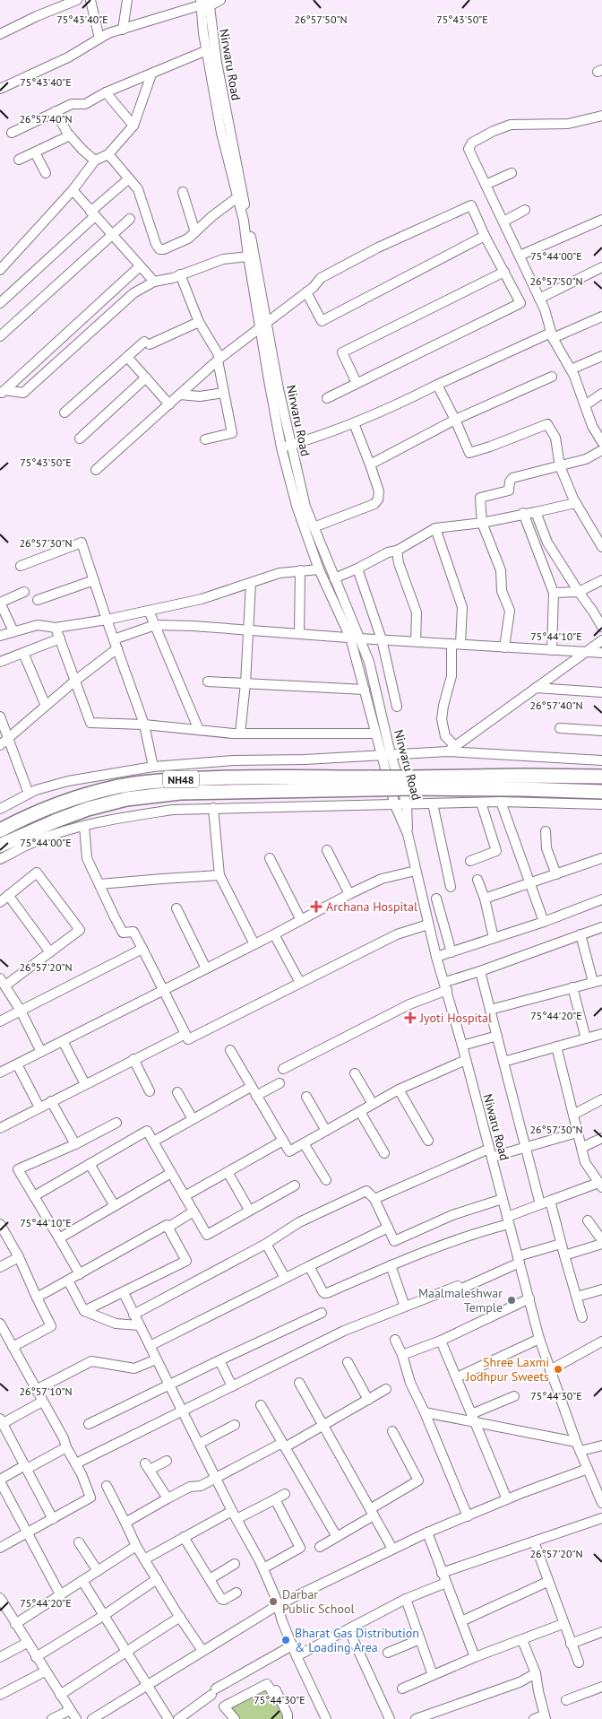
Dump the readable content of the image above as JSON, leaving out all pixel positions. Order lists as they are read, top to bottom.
{
  "streets": {
    "highway": ["NH48"],
    "street": ["Nirwaru Road", "Niwaru Road"]
  },
  "crossings": [
    ["Nirwaru Road", "Niwaru Road"]
  ],
  "places": {
    "health": ["Archana Hospital", "Jyoti Hospital"],
    "other": [
      "Maalmaleshwar Temple",
      "Shree Laxmi Jodhpur Sweets",
      "Darbar Public School",
      "Bharat Gas Distribution & Loading Area"
    ]
  },
  "coordinates": [
    "75°43'40\"E",
    "26°57'50\"N",
    "75°43'50\"E",
    "26°57'40\"N",
    "75°44'00\"E",
    "26°57'30\"N",
    "75°44'10\"E",
    "26°57'20\"N",
    "75°44'20\"E",
    "26°57'10\"N",
    "75°44'30\"E"
  ]
}
